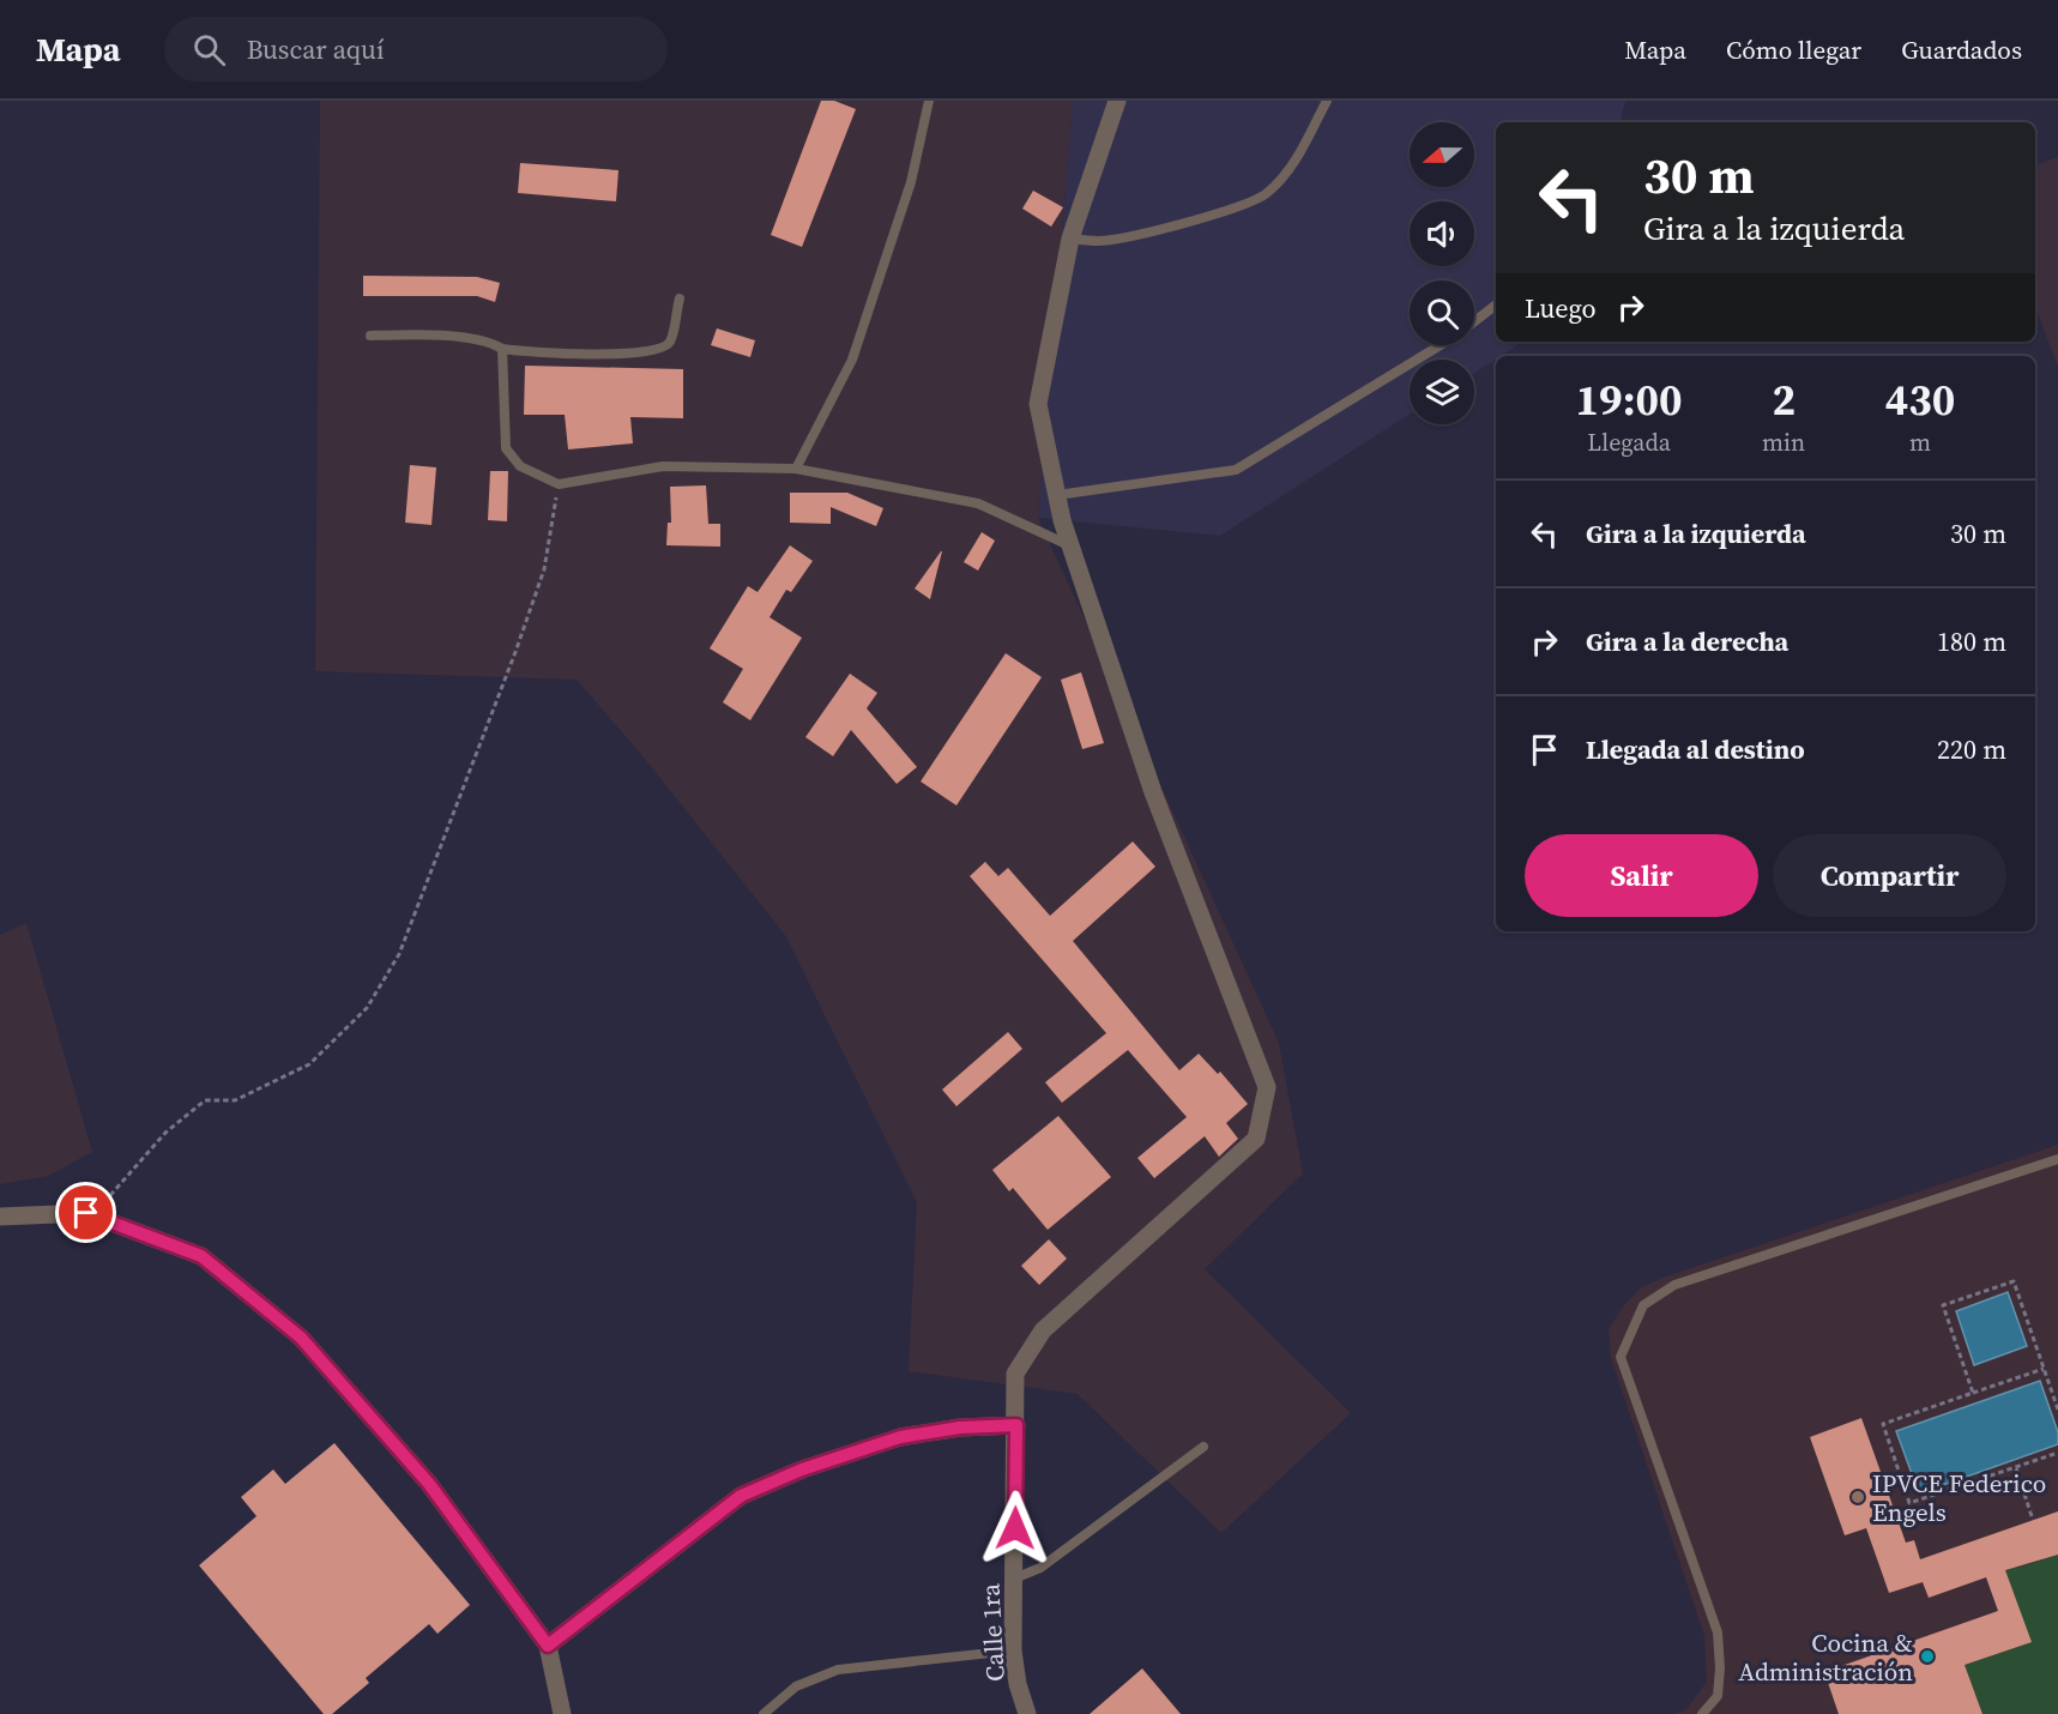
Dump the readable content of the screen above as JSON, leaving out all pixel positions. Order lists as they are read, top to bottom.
{
  "streets": {
    "street": ["Calle 1ra"]
  },
  "places": ["IPVCE Federico Engels", "Cocina & Administración"],
  "north": "left",
  "page": {
    "header": "Mapa",
    "search": "Buscar aquí",
    "nav": ["Mapa", "Cómo llegar", "Guardados"],
    "turn": ["30 m", "Gira a la izquierda"],
    "then": "Luego",
    "eta": [
      "19:00",
      "Llegada",
      "2",
      "min",
      "430",
      "m"
    ],
    "list": [
      {
        "name": "Gira a la izquierda",
        "value": "30 m"
      },
      {
        "name": "Gira a la derecha",
        "value": "180 m"
      },
      {
        "name": "Llegada al destino",
        "value": "220 m"
      }
    ],
    "buttons": ["Salir", "Compartir"]
  }
}
